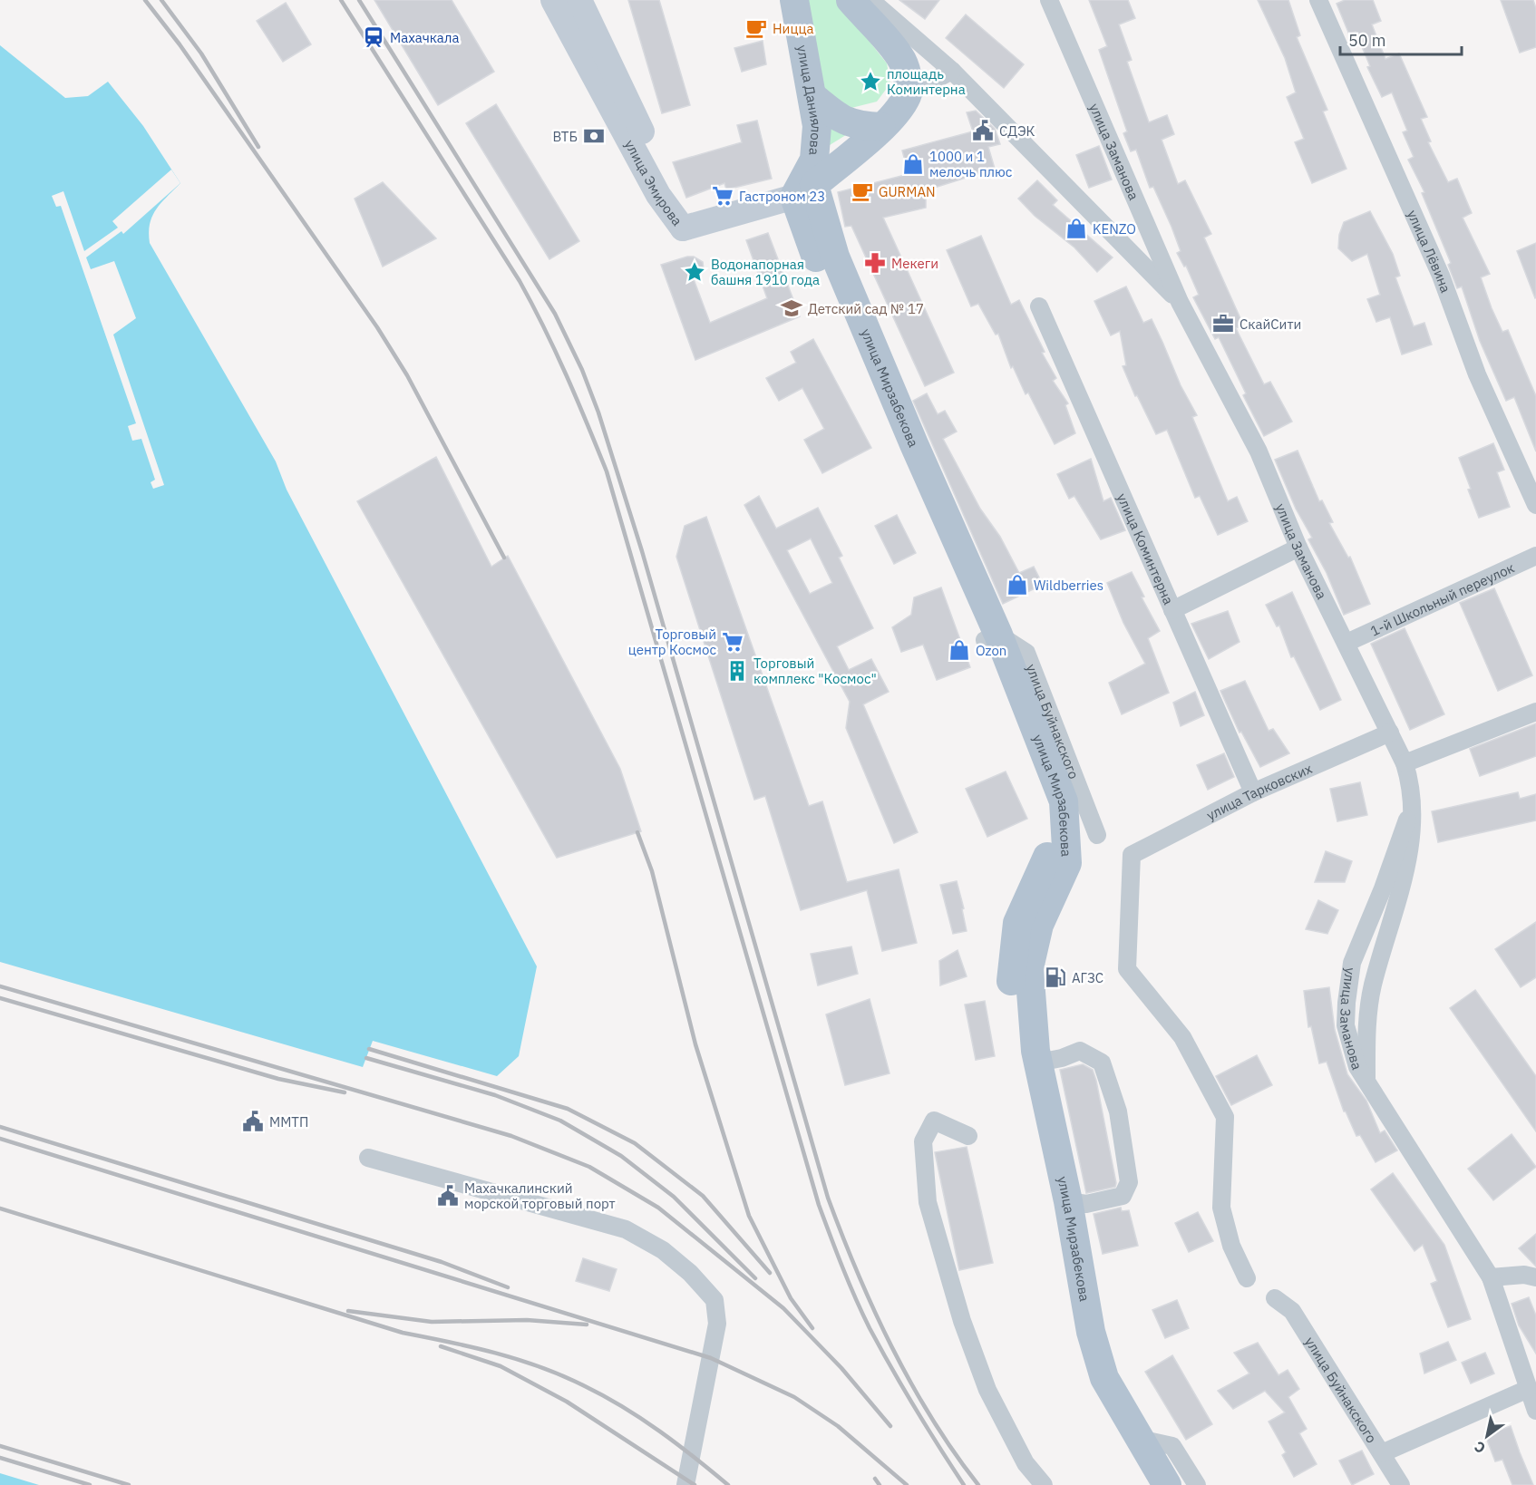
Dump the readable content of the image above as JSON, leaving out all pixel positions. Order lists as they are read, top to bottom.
{
  "streets": {
    "main road": ["улица Даниялова", "улица Мирзабекова"],
    "street": [
      "улица Заманова",
      "улица Эмирова",
      "улица Лёвина",
      "улица Коминтерна",
      "1-й Школьный переулок",
      "улица Буйнакского",
      "улица Тарковских"
    ]
  },
  "crossings": [
    ["улица Даниялова", "улица Мирзабекова"],
    ["улица Заманова", "1-й Школьный переулок"],
    ["улица Заманова", "улица Тарковских"],
    ["улица Мирзабекова", "улица Буйнакского"],
    ["улица Коминтерна", "улица Тарковских"]
  ],
  "places": {
    "cafe": ["Ницца", "GURMAN"],
    "station": ["Махачкала"],
    "place": ["площадь Коминтерна", "Водонапорная башня 1910 года"],
    "public building": ["СДЭК", "ММТП", "Махачкалинский морской торговый порт"],
    "bank": ["ВТБ"],
    "shop": [
      "1000 и 1 мелочь плюс",
      "KENZO",
      "Wildberries",
      "Ozon"
    ],
    "supermarket": ["Гастроном 23", "Торговый центр Космос"],
    "pharmacy": ["Мекеги"],
    "school or university": ["Детский сад № 17"],
    "office": ["СкайСити"],
    "building": ["Торговый комплекс \"Космос\""],
    "fuel station": ["АГЗС"]
  },
  "scale_bar": "50 m",
  "north": "bottom left"
}
